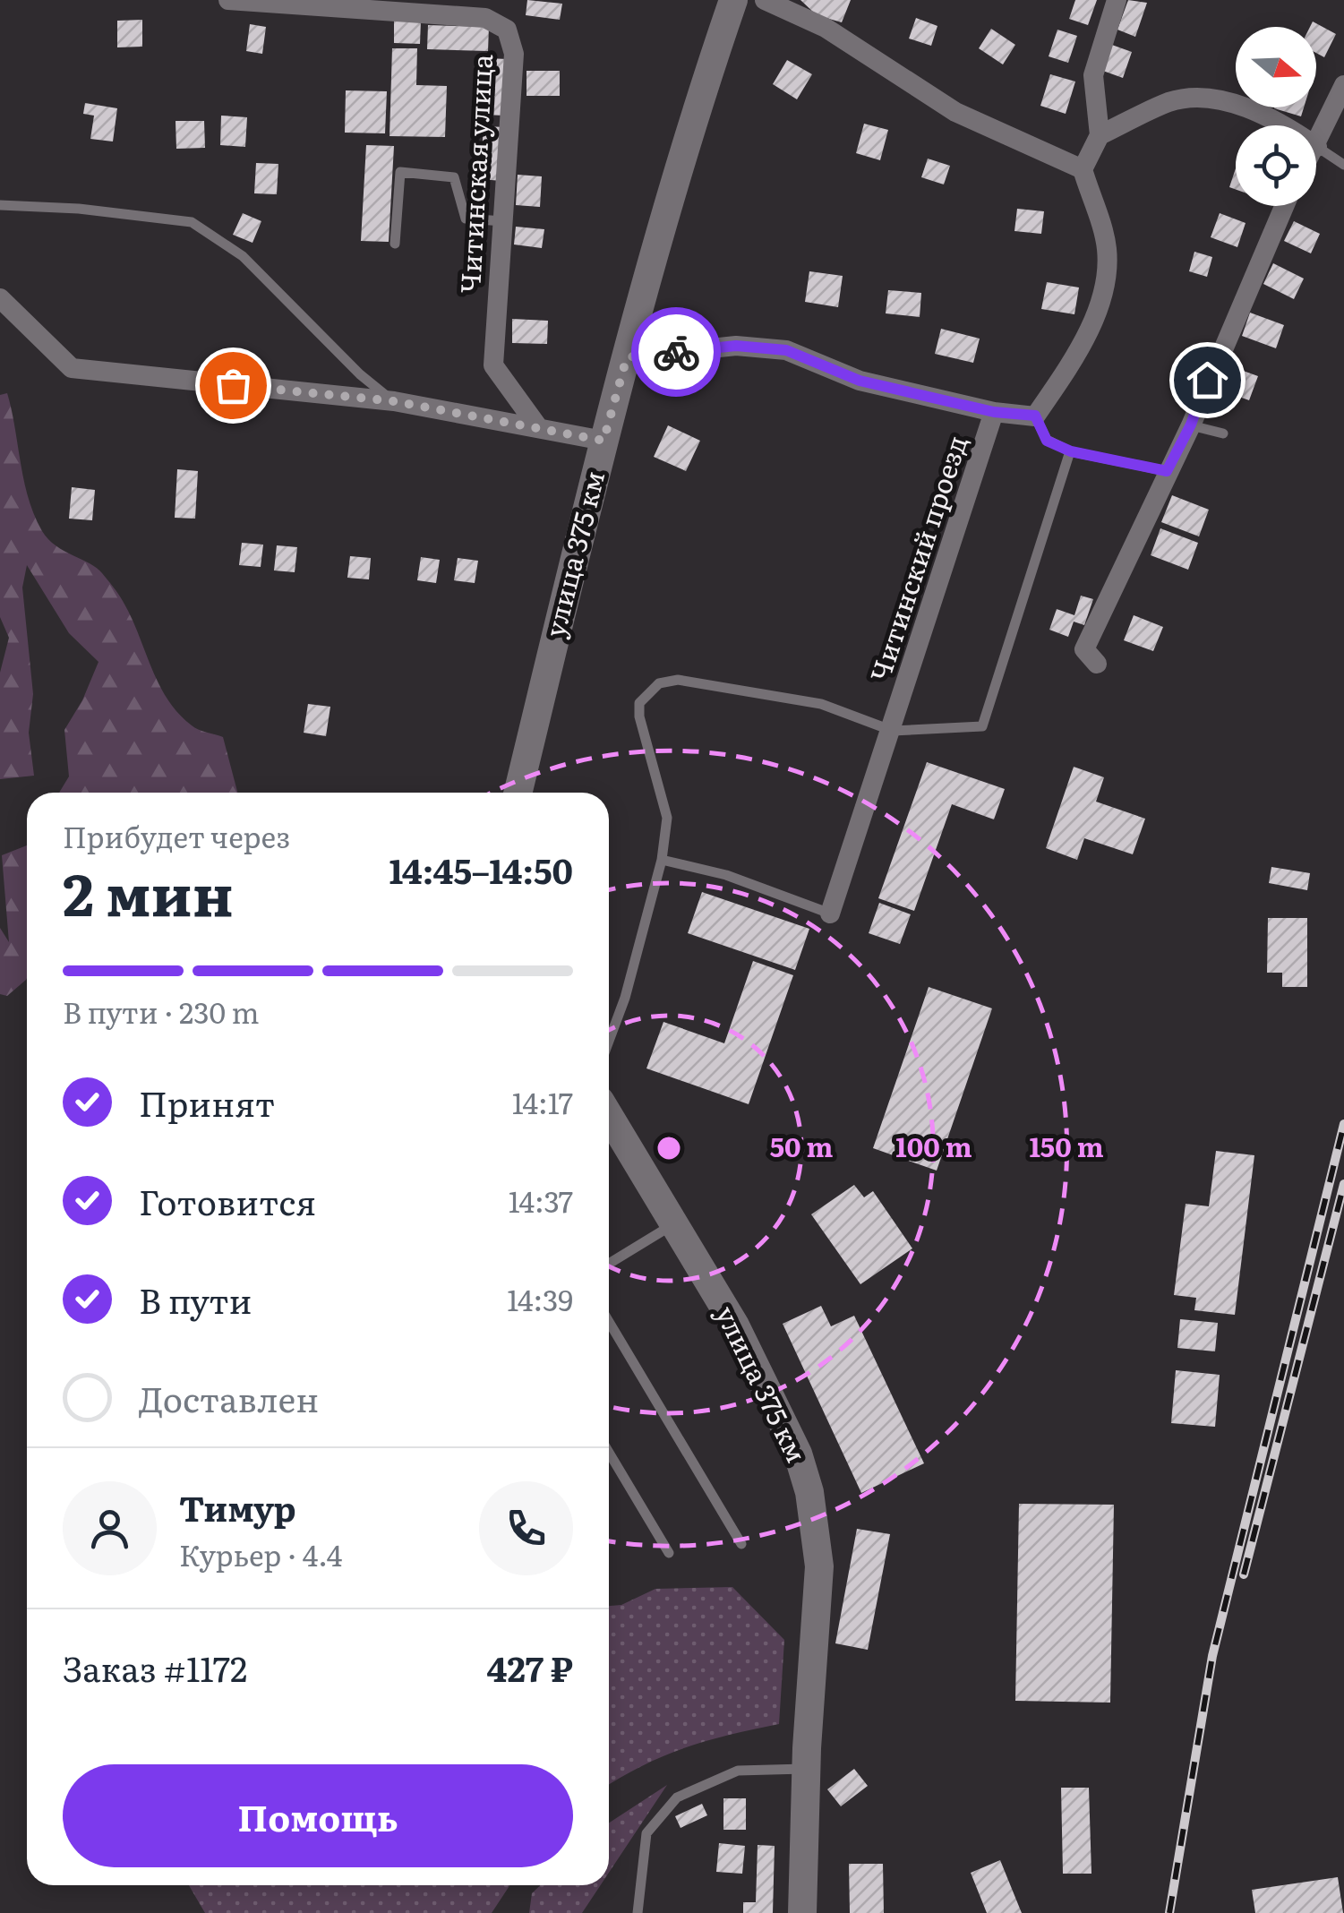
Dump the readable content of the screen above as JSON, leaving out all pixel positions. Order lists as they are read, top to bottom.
{
  "streets": {
    "main road": ["улица 375 км"],
    "street": ["Читинская улица", "Читинский проезд"]
  },
  "north": "right",
  "page": {
    "heading": ["2 мин", "Прибудет через", "14:45–14:50"],
    "panel": [
      "Тимур",
      "Курьер · 4.4",
      "Заказ #1172",
      "427 ₽"
    ],
    "bar": "В пути · 230 m",
    "list": [
      ["Принят", "14:17"],
      ["Готовится", "14:37"],
      ["В пути", "14:39"],
      "Доставлен"
    ],
    "buttons": "Помощь"
  },
  "rings": ["50 m", "100 m", "150 m"]
}
